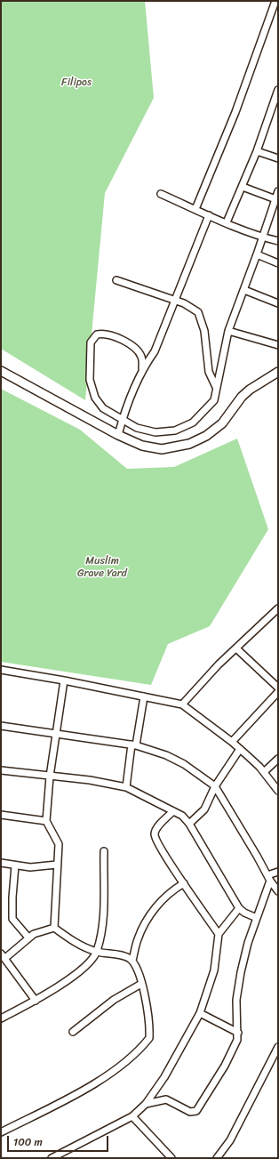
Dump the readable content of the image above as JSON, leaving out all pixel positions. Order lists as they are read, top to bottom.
{
  "parks": ["Filipos", "Muslim Grave Yard"],
  "scale_bar": "100 m"
}
